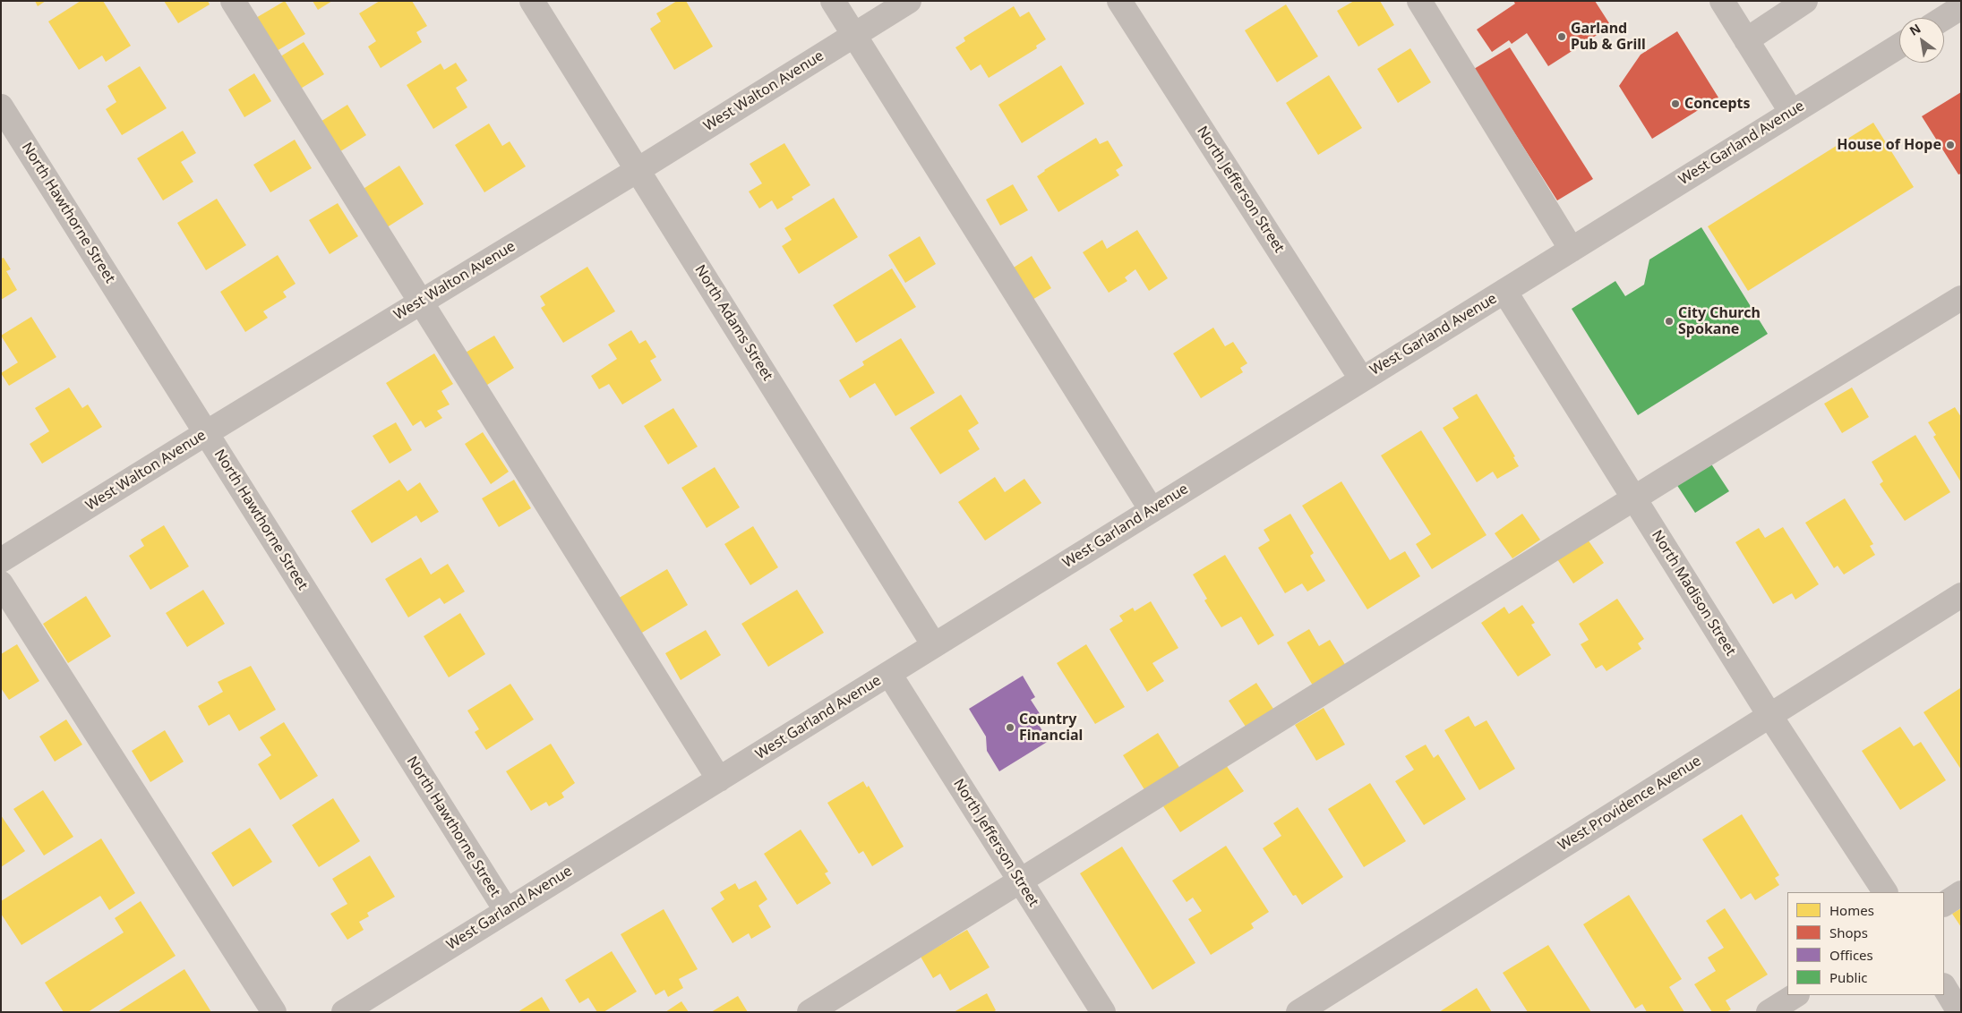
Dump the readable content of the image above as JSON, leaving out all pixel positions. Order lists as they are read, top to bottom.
{
  "streets": {
    "street": [
      "West Walton Avenue",
      "West Garland Avenue",
      "North Jefferson Street",
      "North Hawthorne Street",
      "North Adams Street",
      "North Madison Street",
      "West Providence Avenue"
    ]
  },
  "crossings": [
    ["West Walton Avenue", "North Hawthorne Street"],
    ["West Walton Avenue", "North Adams Street"],
    ["West Garland Avenue", "North Jefferson Street"],
    ["West Garland Avenue", "North Hawthorne Street"],
    ["West Garland Avenue", "North Adams Street"],
    ["West Garland Avenue", "North Madison Street"],
    ["North Madison Street", "West Providence Avenue"]
  ],
  "places": [
    "Garland Pub & Grill",
    "Concepts",
    "House of Hope",
    "City Church Spokane",
    "Country Financial"
  ],
  "legend": [
    "Homes",
    "Shops",
    "Offices",
    "Public"
  ],
  "north": "top left"
}
